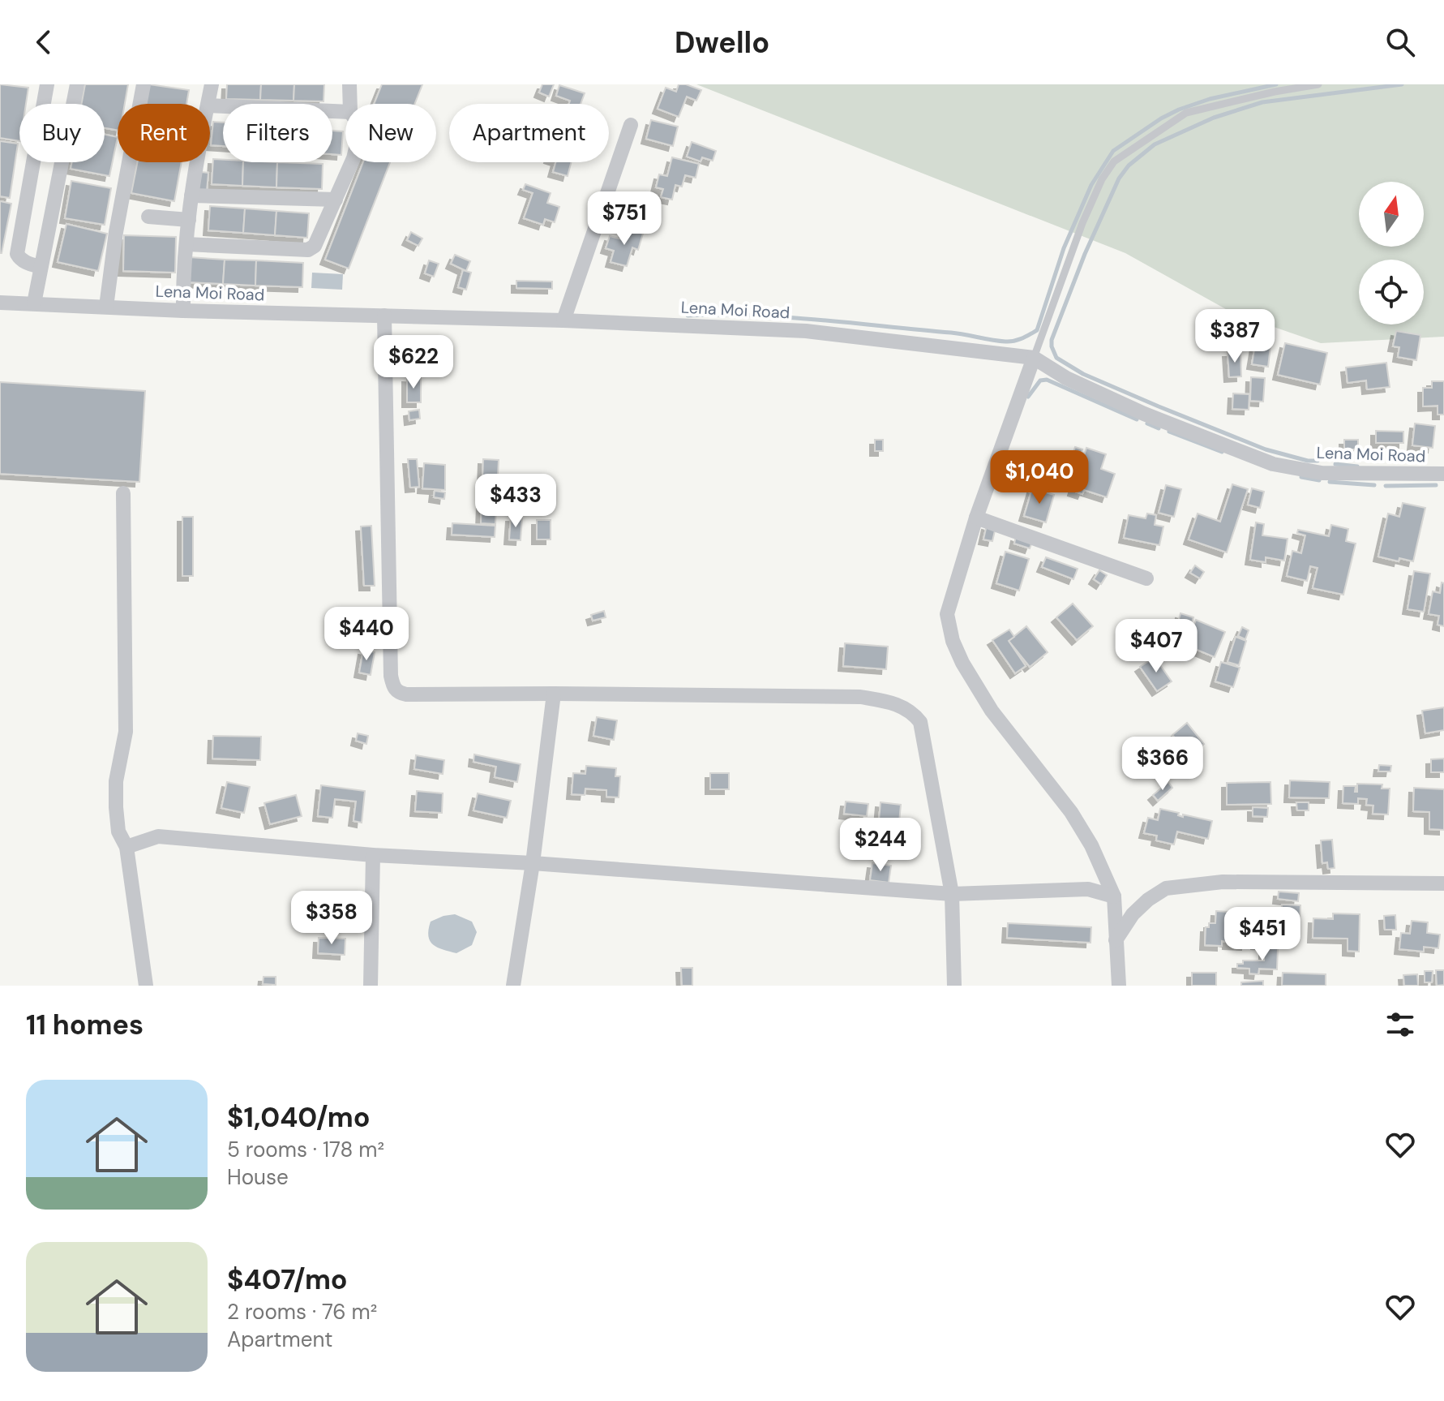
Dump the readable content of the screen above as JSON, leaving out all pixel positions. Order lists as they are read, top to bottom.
{
  "streets": {
    "street": ["Lena Moi Road"]
  },
  "north": "top",
  "page": {
    "header": "Dwello",
    "chip": [
      "Buy",
      "Rent",
      "Filters",
      "New",
      "Apartment"
    ],
    "price": [
      "$751",
      "$387",
      "$622",
      "$1,040",
      "$433",
      "$440",
      "$407",
      "$366",
      "$244",
      "$358",
      "$451"
    ],
    "heading": "11 homes",
    "list": [
      {
        "name": "$1,040/mo",
        "note": "5 rooms · 178 m² · House"
      },
      {
        "name": "$407/mo",
        "note": "2 rooms · 76 m² · Apartment"
      }
    ]
  }
}
